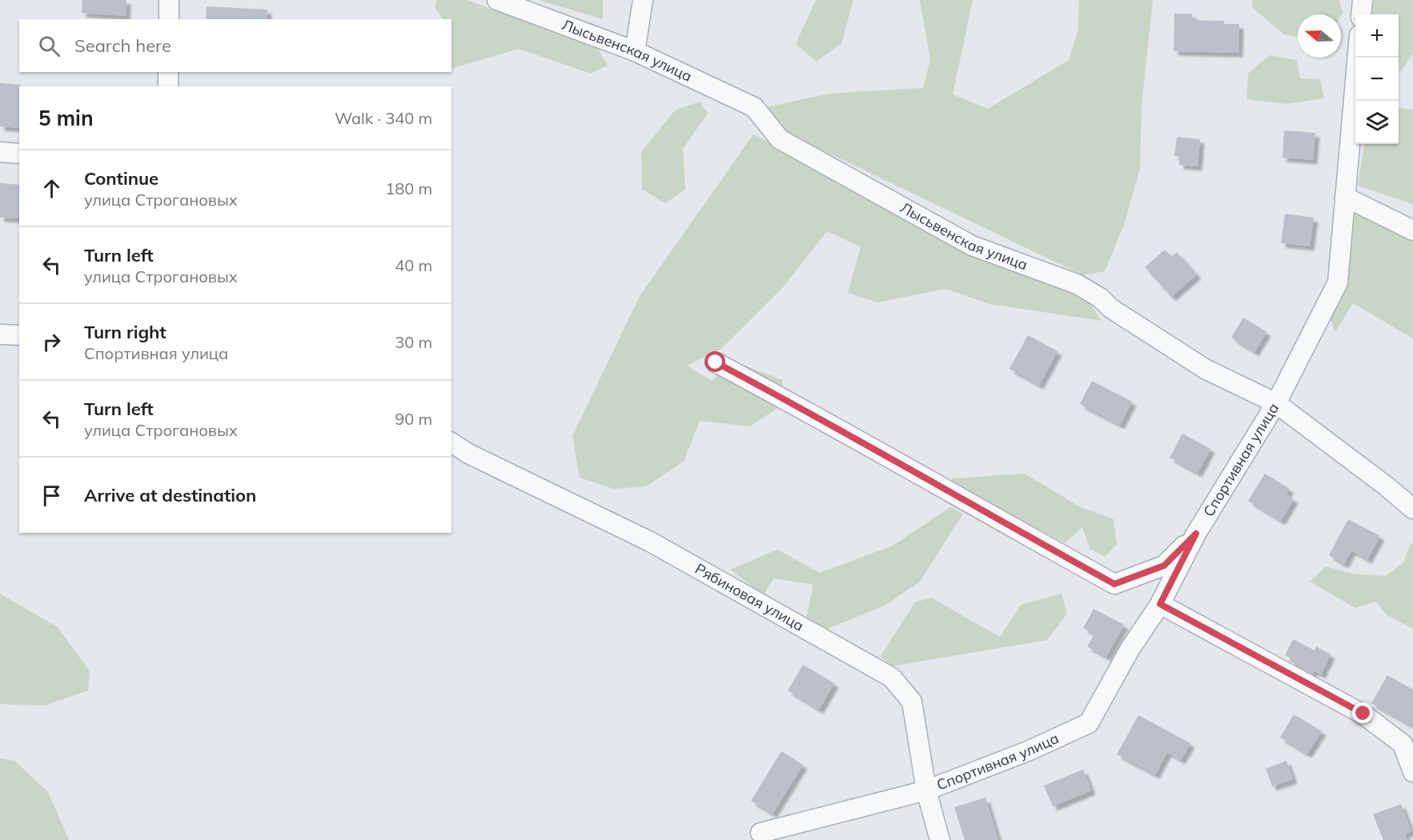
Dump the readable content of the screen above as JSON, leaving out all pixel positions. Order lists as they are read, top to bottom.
{
  "streets": {
    "street": ["Лысьвенская улица", "Спортивная улица", "Рябиновая улица"]
  },
  "crossings": [
    ["Лысьвенская улица", "Спортивная улица"],
    ["Спортивная улица", "Рябиновая улица"]
  ],
  "north": "left",
  "page": {
    "map_buttons": ["+", "−"],
    "search": "Search here",
    "heading": ["5 min", "Walk · 340 m"],
    "list": [
      ["Continue", "улица Строгановых", "180 m"],
      ["Turn left", "улица Строгановых", "40 m"],
      ["Turn right", "Спортивная улица", "30 m"],
      ["Turn left", "улица Строгановых", "90 m"],
      "Arrive at destination"
    ]
  }
}
